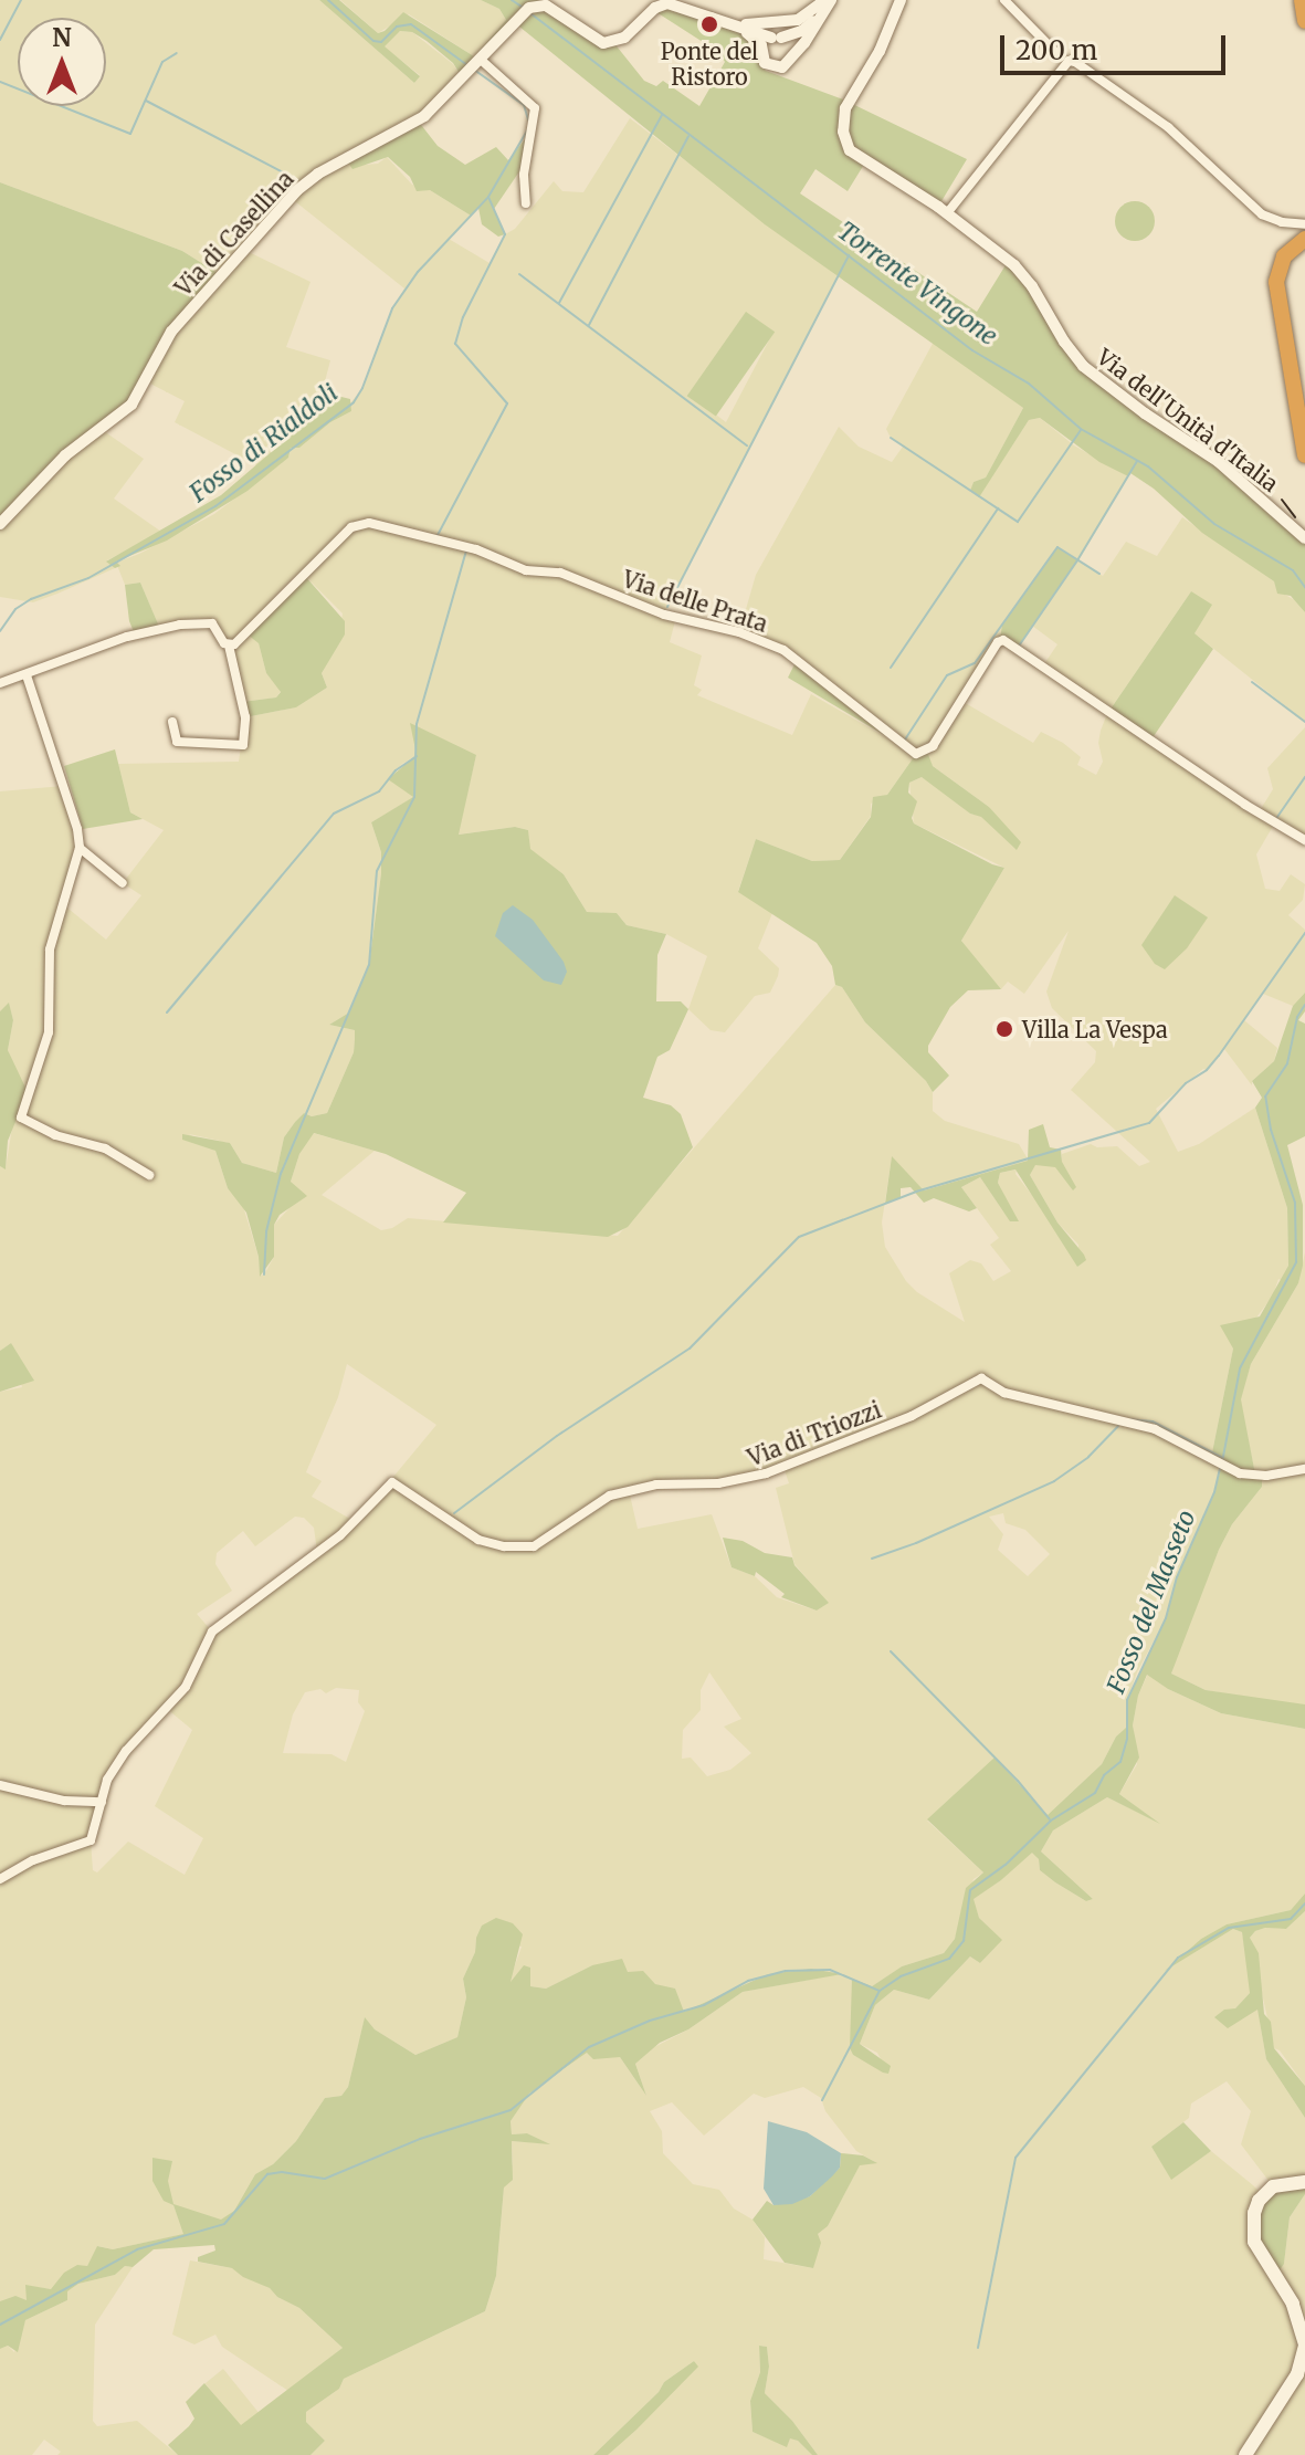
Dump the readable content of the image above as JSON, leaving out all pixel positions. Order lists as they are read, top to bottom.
{
  "streets": {
    "street": [
      "Via di Casellina",
      "Via dell'Unità d'Italia",
      "Via delle Prata",
      "Via di Triozzi"
    ]
  },
  "water": ["Torrente Vingone", "Fosso di Rialdoli", "Fosso del Masseto"],
  "places": ["Ponte del Ristoro", "Villa La Vespa"],
  "scale_bar": "200 m",
  "north": "top"
}
